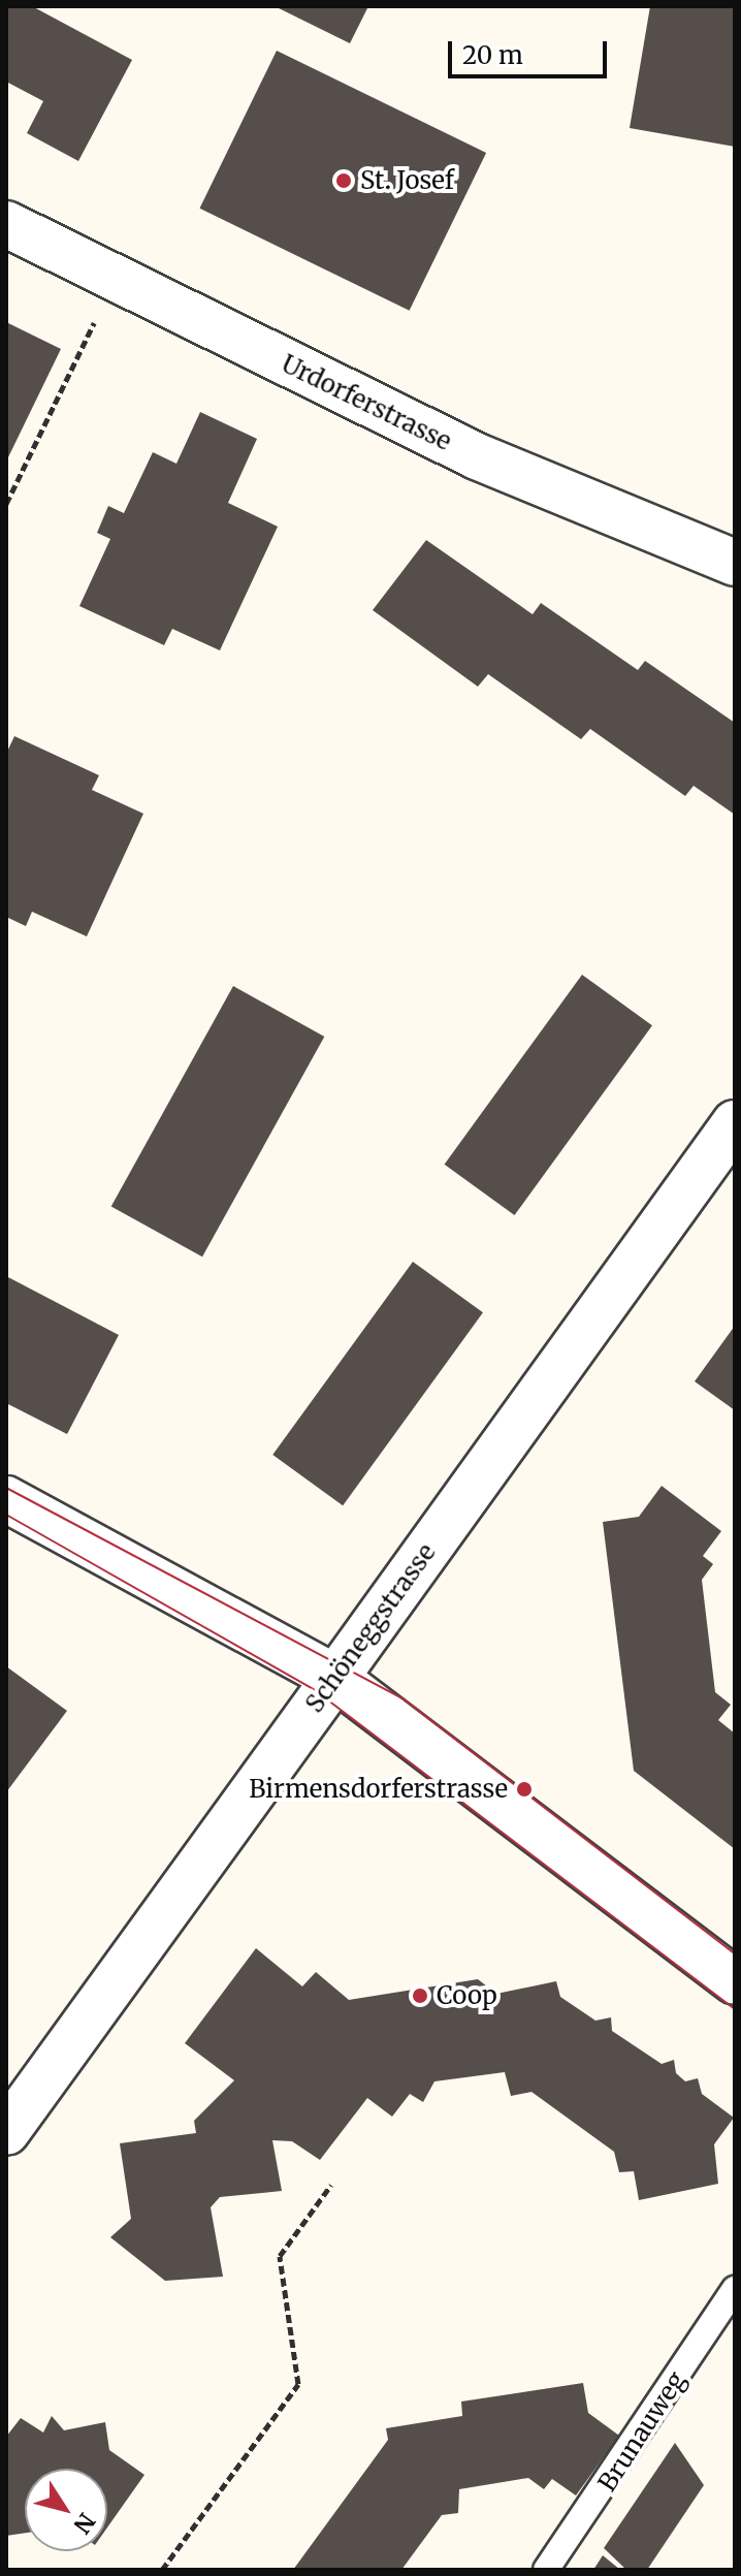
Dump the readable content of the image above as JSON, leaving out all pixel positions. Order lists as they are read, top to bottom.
{
  "streets": {
    "street": ["Urdorferstrasse", "Schöneggstrasse"],
    "lane": ["Brunauweg"]
  },
  "places": ["St. Josef", "Birmensdorferstrasse", "Coop"],
  "scale_bar": "20 m",
  "north": "bottom right"
}
